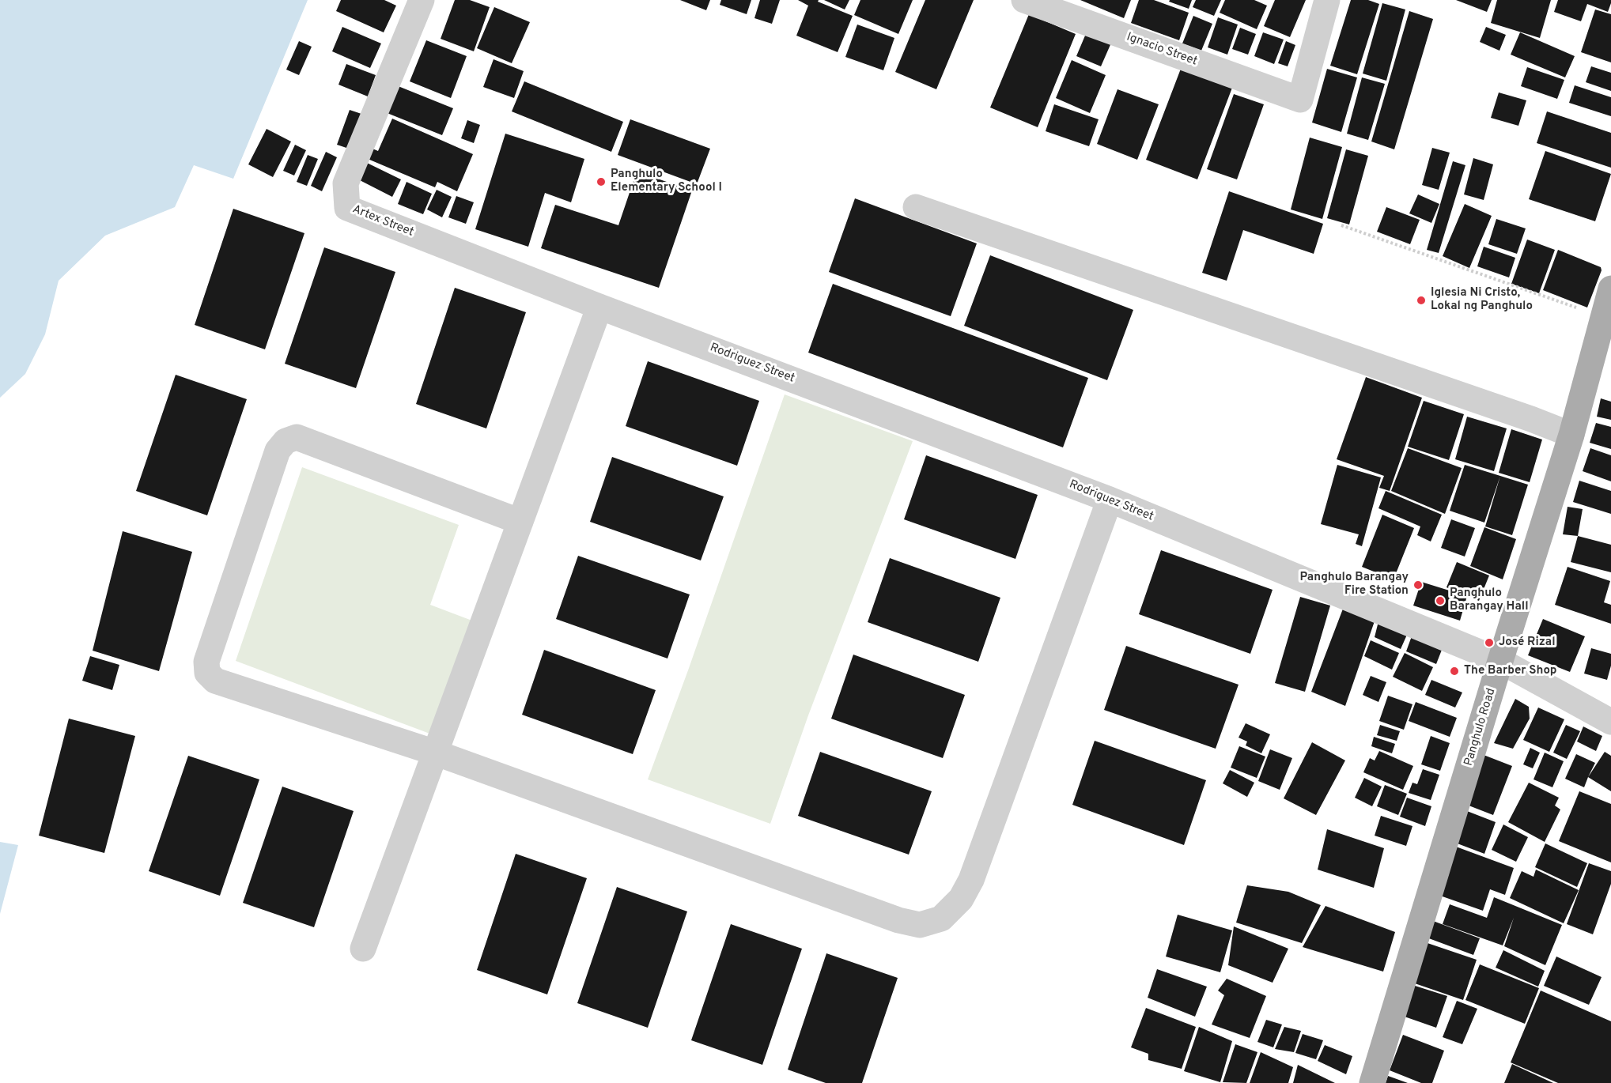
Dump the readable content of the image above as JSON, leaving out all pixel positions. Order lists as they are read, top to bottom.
{
  "streets": {
    "main road": ["Panghulo Road"],
    "street": ["Ignacio Street", "Artex Street", "Rodriguez Street"]
  },
  "crossings": [
    ["Artex Street", "Rodriguez Street"],
    ["Rodriguez Street", "Panghulo Road"]
  ],
  "places": [
    "Panghulo Elementary School I",
    "Iglesia Ni Cristo, Lokal ng Panghulo",
    "Panghulo Barangay Fire Station",
    "Panghulo Barangay Hall",
    "José Rizal",
    "The Barber Shop"
  ]
}
